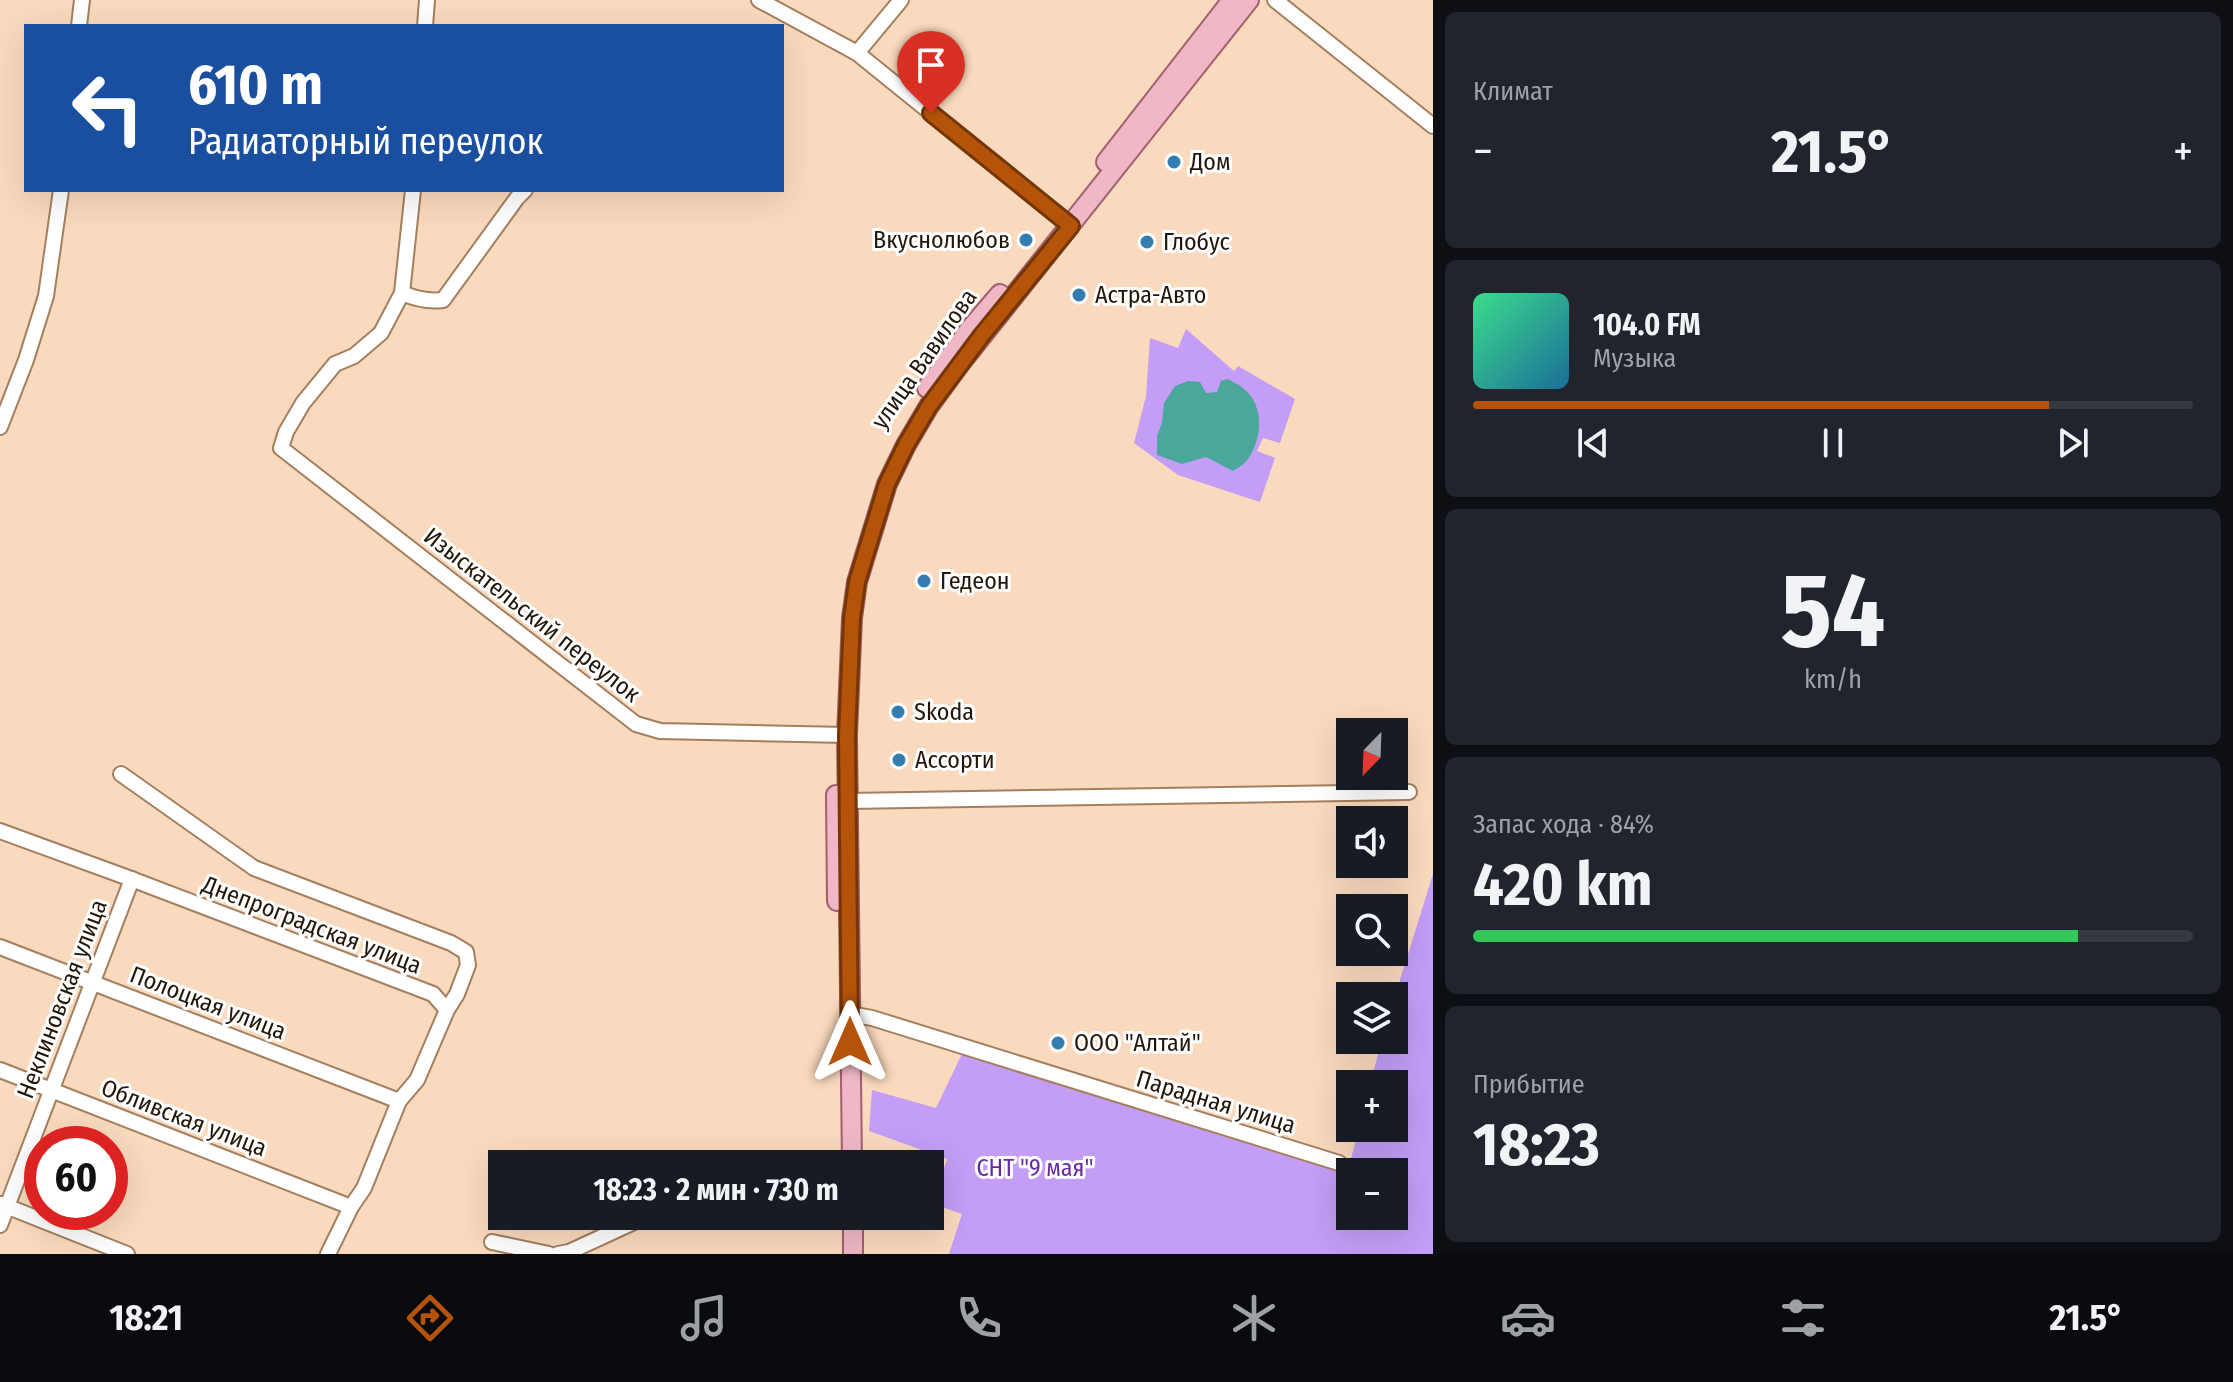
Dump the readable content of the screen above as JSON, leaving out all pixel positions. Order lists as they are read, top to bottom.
{
  "streets": {
    "main road": ["улица Вавилова"],
    "street": [
      "Изыскательский переулок",
      "Днепроградская улица",
      "Неклиновская улица",
      "Полоцкая улица",
      "Парадная улица",
      "Обливская улица"
    ]
  },
  "crossings": [
    ["улица Вавилова", "Изыскательский переулок"],
    ["улица Вавилова", "Парадная улица"],
    ["Днепроградская улица", "Неклиновская улица"],
    ["Неклиновская улица", "Полоцкая улица"],
    ["Неклиновская улица", "Обливская улица"]
  ],
  "parks": ["СНТ \"9 мая\""],
  "places": [
    "Дом",
    "Вкуснолюбов",
    "Глобус",
    "Астра-Авто",
    "Гедеон",
    "Skoda",
    "Ассорти",
    "ООО \"Алтай\""
  ],
  "north": "bottom left",
  "page": {
    "tile": [
      "Климат",
      ["54", "km/h"],
      ["Запас хода · 84%", "420 km"],
      ["Прибытие", "18:23"]
    ],
    "turn": ["610 m", "Радиаторный переулок"],
    "heat": ["−", "21.5°", "+"],
    "song": ["104.0 FM", "Музыка"],
    "map_buttons": ["+", "−"],
    "limit": "60",
    "trip": "18:23 · 2 мин · 730 m",
    "tabs": ["18:21", "21.5°"]
  }
}
